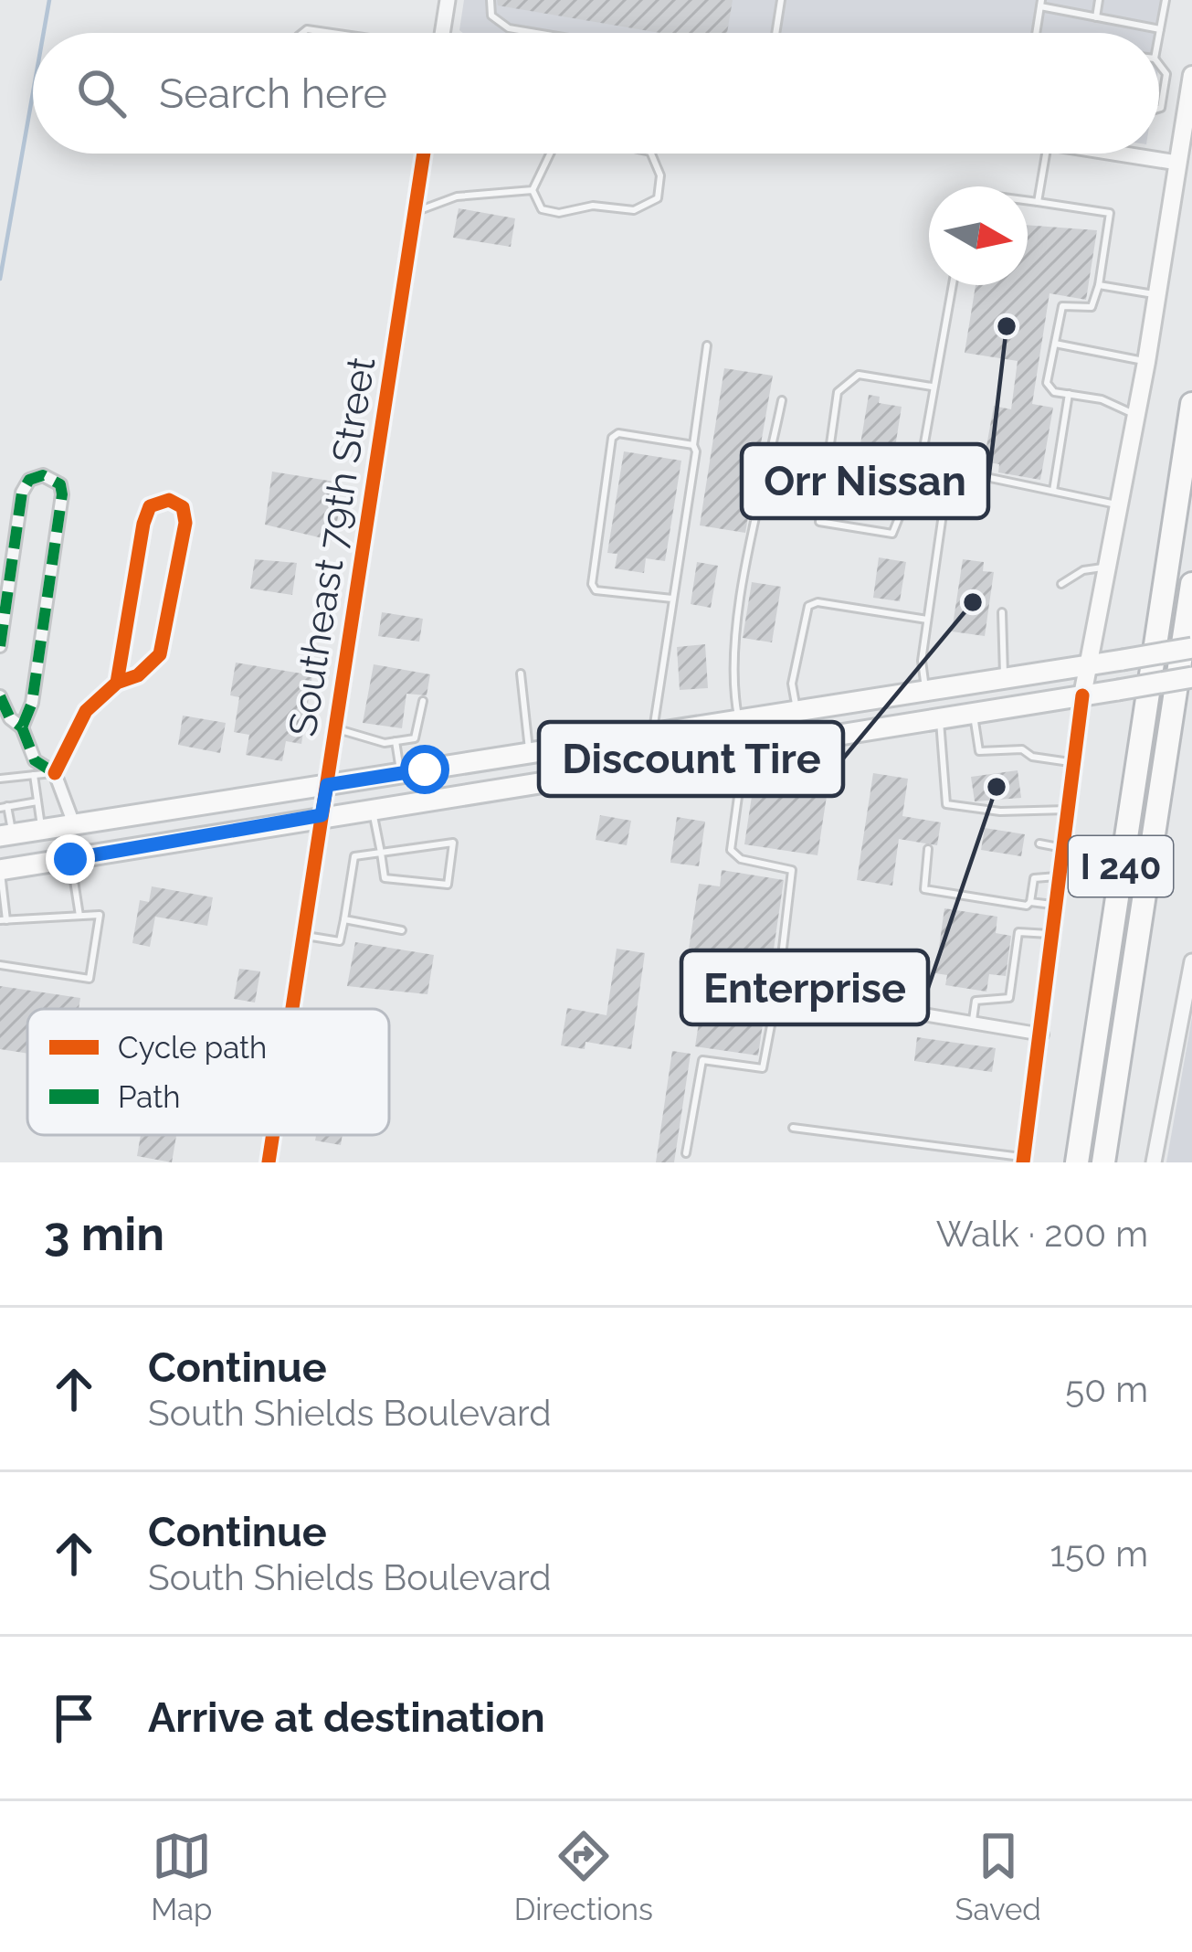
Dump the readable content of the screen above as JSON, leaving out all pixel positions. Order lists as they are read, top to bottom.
{
  "streets": {
    "highway": ["I 240"],
    "street": ["Southeast 79th Street"]
  },
  "places": ["Orr Nissan", "Discount Tire", "Enterprise"],
  "legend": ["Cycle path", "Path"],
  "north": "right",
  "page": {
    "search": "Search here",
    "heading": ["3 min", "Walk · 200 m"],
    "list": [
      ["Continue", "South Shields Boulevard", "50 m"],
      ["Continue", "South Shields Boulevard", "150 m"],
      "Arrive at destination"
    ],
    "nav": ["Map", "Directions", "Saved"]
  }
}
